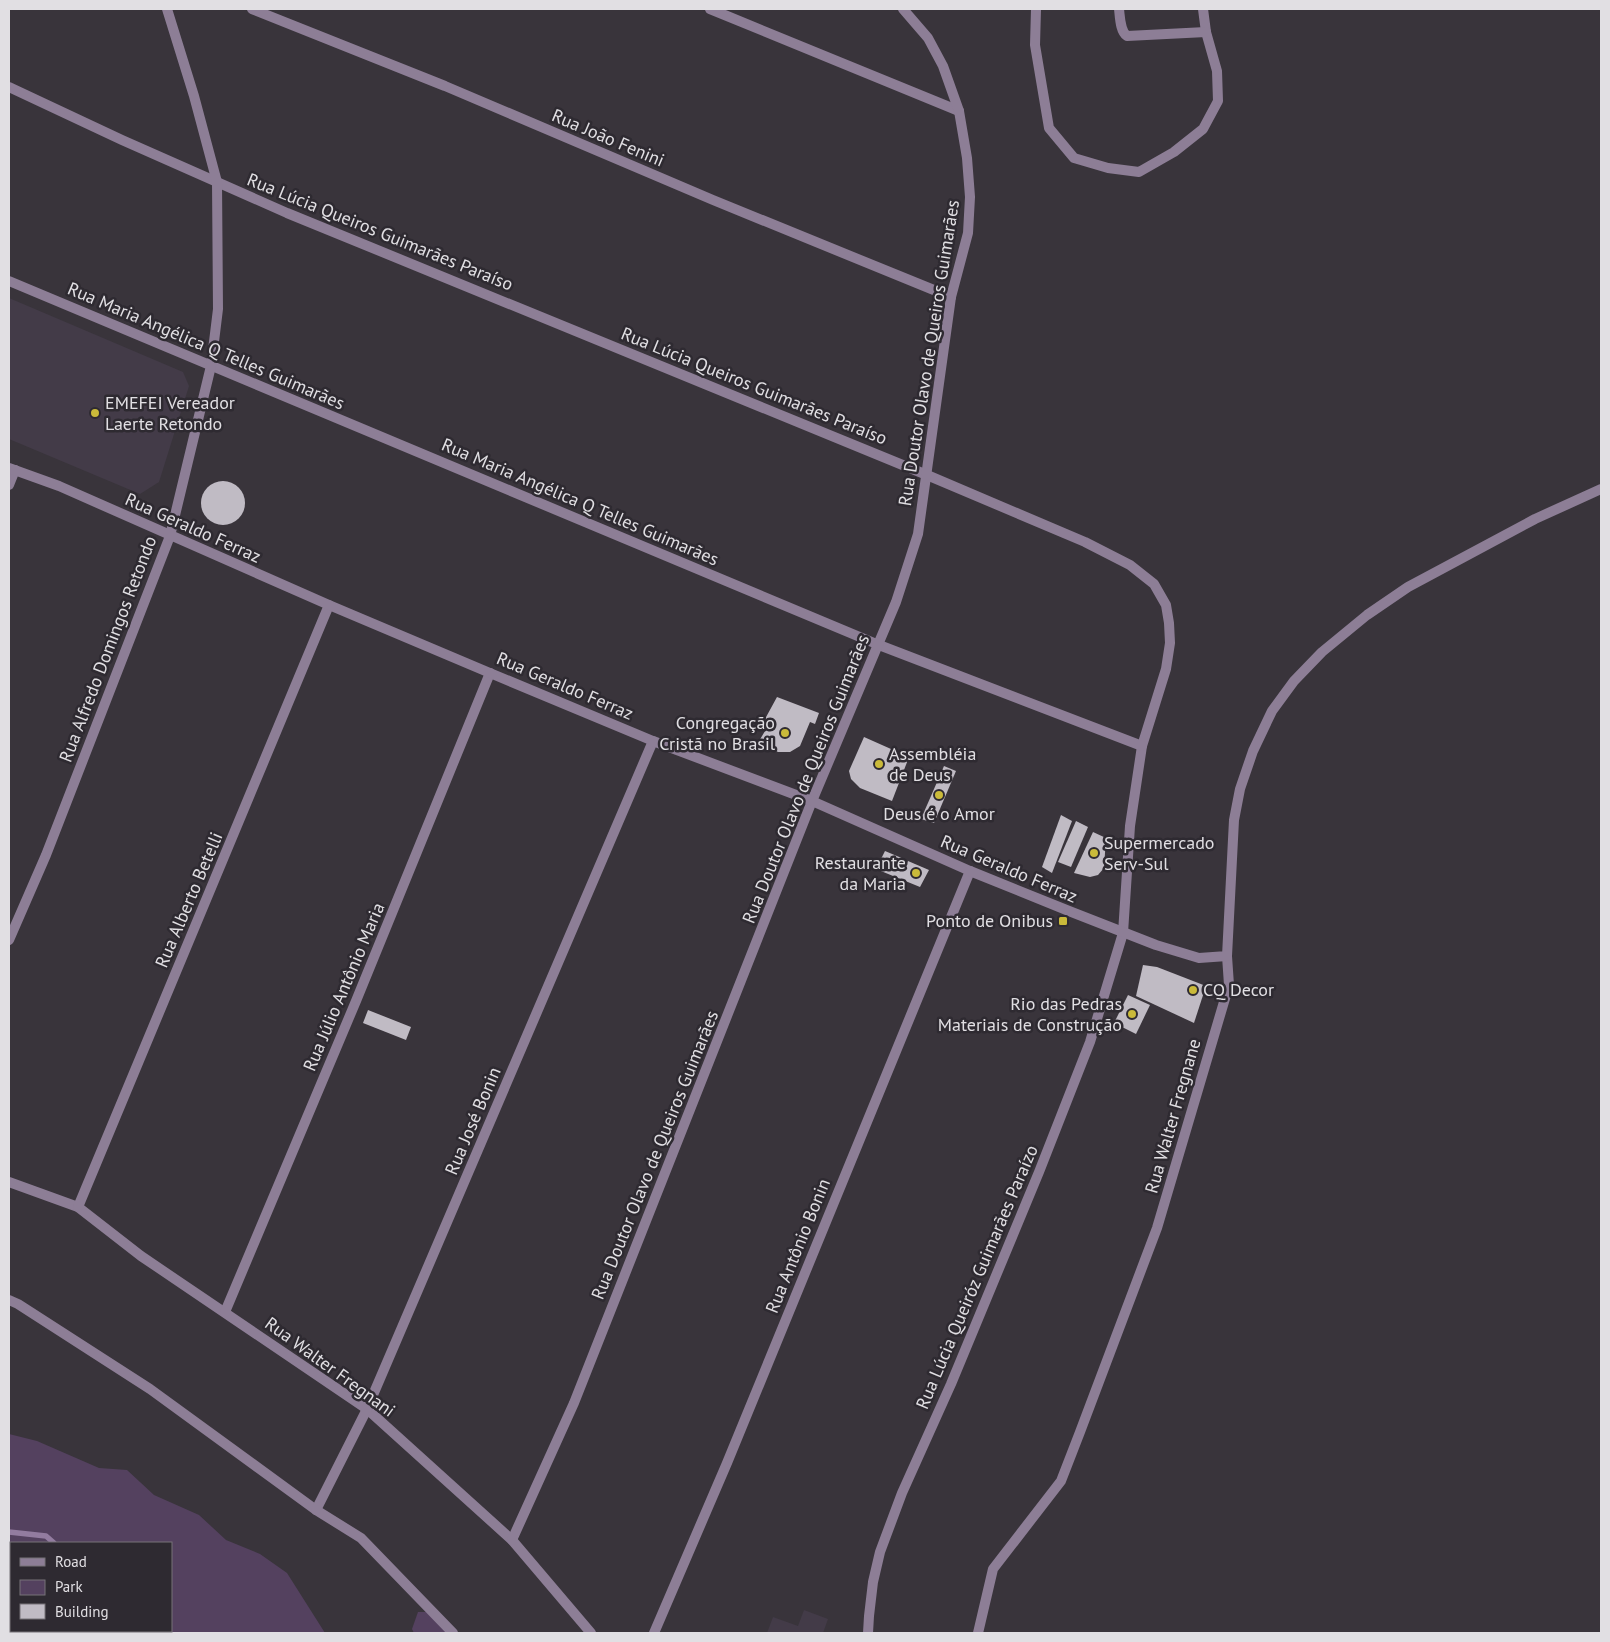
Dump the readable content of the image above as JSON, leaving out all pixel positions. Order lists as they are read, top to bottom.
{
  "streets": {
    "street": [
      "Rua João Fenini",
      "Rua Lúcia Queiros Guimarães Paraíso",
      "Rua Maria Angélica Q Telles Guimarães",
      "Rua Doutor Olavo de Queiros Guimarães",
      "Rua Geraldo Ferraz",
      "Rua Alfredo Domingos Retondo",
      "Rua Alberto Betelli",
      "Rua Júlio Antônio Maria",
      "Rua Walter Fregnane",
      "Rua José Bonin",
      "Rua Antônio Bonin",
      "Rua Lúcia Queiróz Guimarães Paraízo",
      "Rua Walter Fregnani"
    ]
  },
  "crossings": [
    ["Rua João Fenini", "Rua Doutor Olavo de Queiros Guimarães"],
    ["Rua Lúcia Queiros Guimarães Paraíso", "Rua Maria Angélica Q Telles Guimarães"],
    ["Rua Lúcia Queiros Guimarães Paraíso", "Rua Doutor Olavo de Queiros Guimarães"],
    ["Rua Lúcia Queiros Guimarães Paraíso", "Rua Geraldo Ferraz"],
    ["Rua Lúcia Queiros Guimarães Paraíso", "Rua Alfredo Domingos Retondo"],
    ["Rua Lúcia Queiros Guimarães Paraíso", "Rua Lúcia Queiróz Guimarães Paraízo"],
    ["Rua Maria Angélica Q Telles Guimarães", "Rua Doutor Olavo de Queiros Guimarães"],
    ["Rua Maria Angélica Q Telles Guimarães", "Rua Alfredo Domingos Retondo"],
    ["Rua Doutor Olavo de Queiros Guimarães", "Rua Geraldo Ferraz"],
    ["Rua Doutor Olavo de Queiros Guimarães", "Rua Walter Fregnani"],
    ["Rua Geraldo Ferraz", "Rua Alfredo Domingos Retondo"],
    ["Rua Geraldo Ferraz", "Rua Alberto Betelli"],
    ["Rua Geraldo Ferraz", "Rua Júlio Antônio Maria"],
    ["Rua Geraldo Ferraz", "Rua Walter Fregnane"],
    ["Rua Geraldo Ferraz", "Rua José Bonin"],
    ["Rua Geraldo Ferraz", "Rua Antônio Bonin"],
    ["Rua Geraldo Ferraz", "Rua Lúcia Queiróz Guimarães Paraízo"],
    ["Rua Alberto Betelli", "Rua Walter Fregnani"],
    ["Rua Júlio Antônio Maria", "Rua Walter Fregnani"],
    ["Rua José Bonin", "Rua Walter Fregnani"]
  ],
  "places": {
    "other": [
      "EMEFEI Vereador Laerte Retondo",
      "Congregação Cristã no Brasil",
      "Assembléia de Deus",
      "Deus é o Amor",
      "Supermercado Serv-Sul",
      "Restaurante da Maria",
      "CQ Decor",
      "Rio das Pedras Materiais de Construção"
    ],
    "transit": ["Ponto de Onibus"]
  },
  "legend": ["Road", "Park", "Building"]
}
